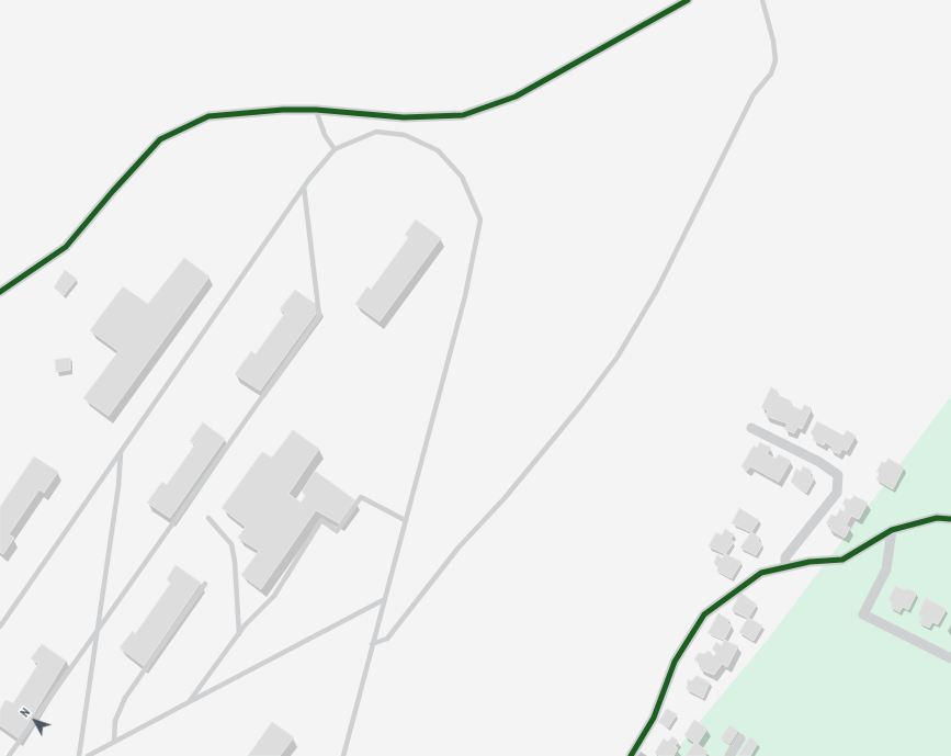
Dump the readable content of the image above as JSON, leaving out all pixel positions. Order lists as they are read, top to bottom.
{
  "north": "top left"
}
